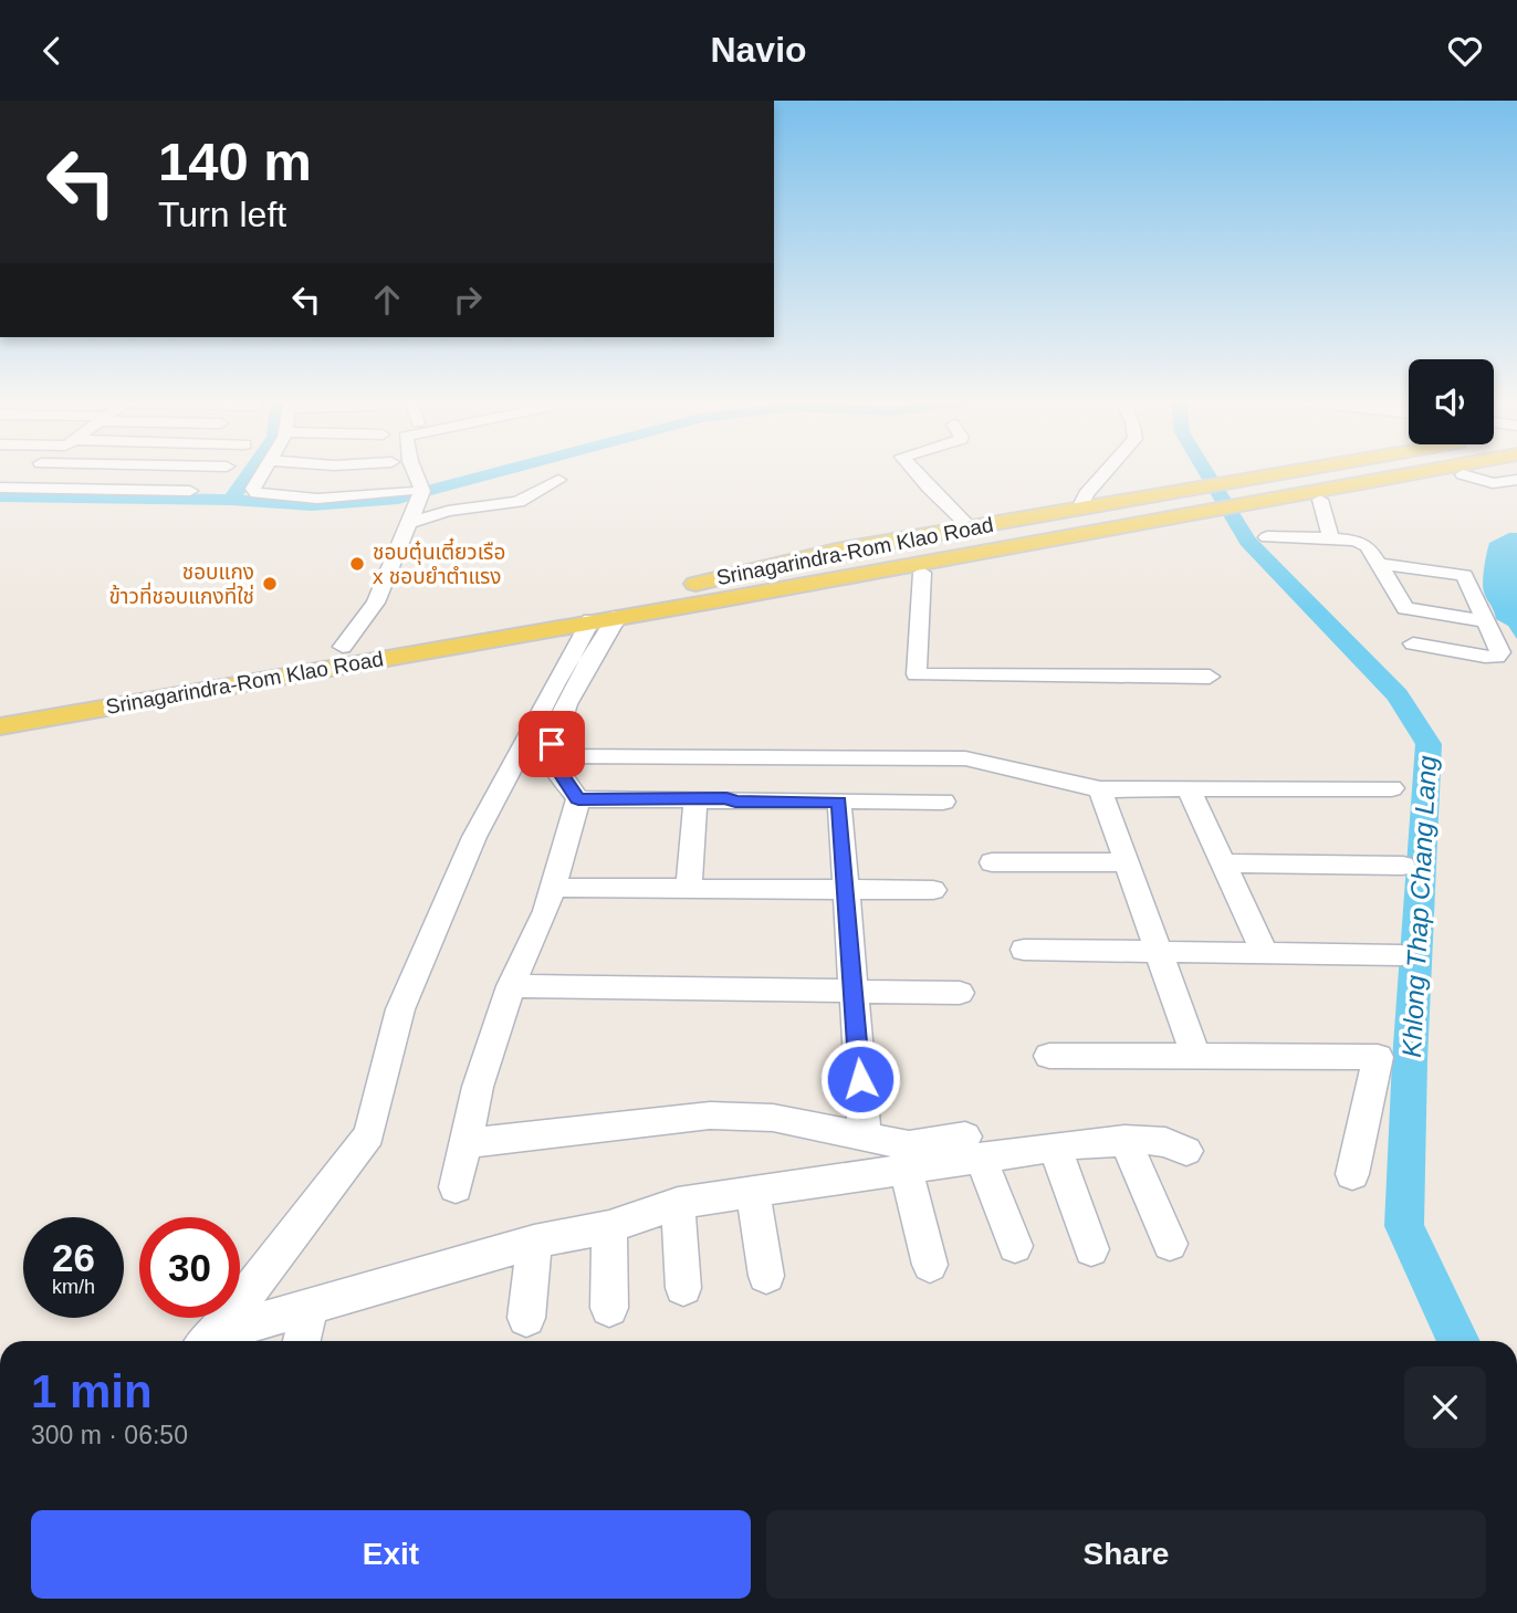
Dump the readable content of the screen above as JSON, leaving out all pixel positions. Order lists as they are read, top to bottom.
{
  "streets": {
    "main road": ["Srinagarindra-Rom Klao Road"]
  },
  "water": ["Khlong Thap Chang Lang"],
  "places": ["ชอบตุ๋นเตี๋ยวเรือ x ชอบยำตำแรง", "ชอบแกง ข้าวที่ชอบแกงที่ใช่"],
  "page": {
    "header": "Navio",
    "turn": ["140 m", "Turn left"],
    "speed": "26 km/h",
    "limit": "30",
    "heading": ["1 min", "300 m · 06:50"],
    "buttons": ["Exit", "Share"]
  }
}
